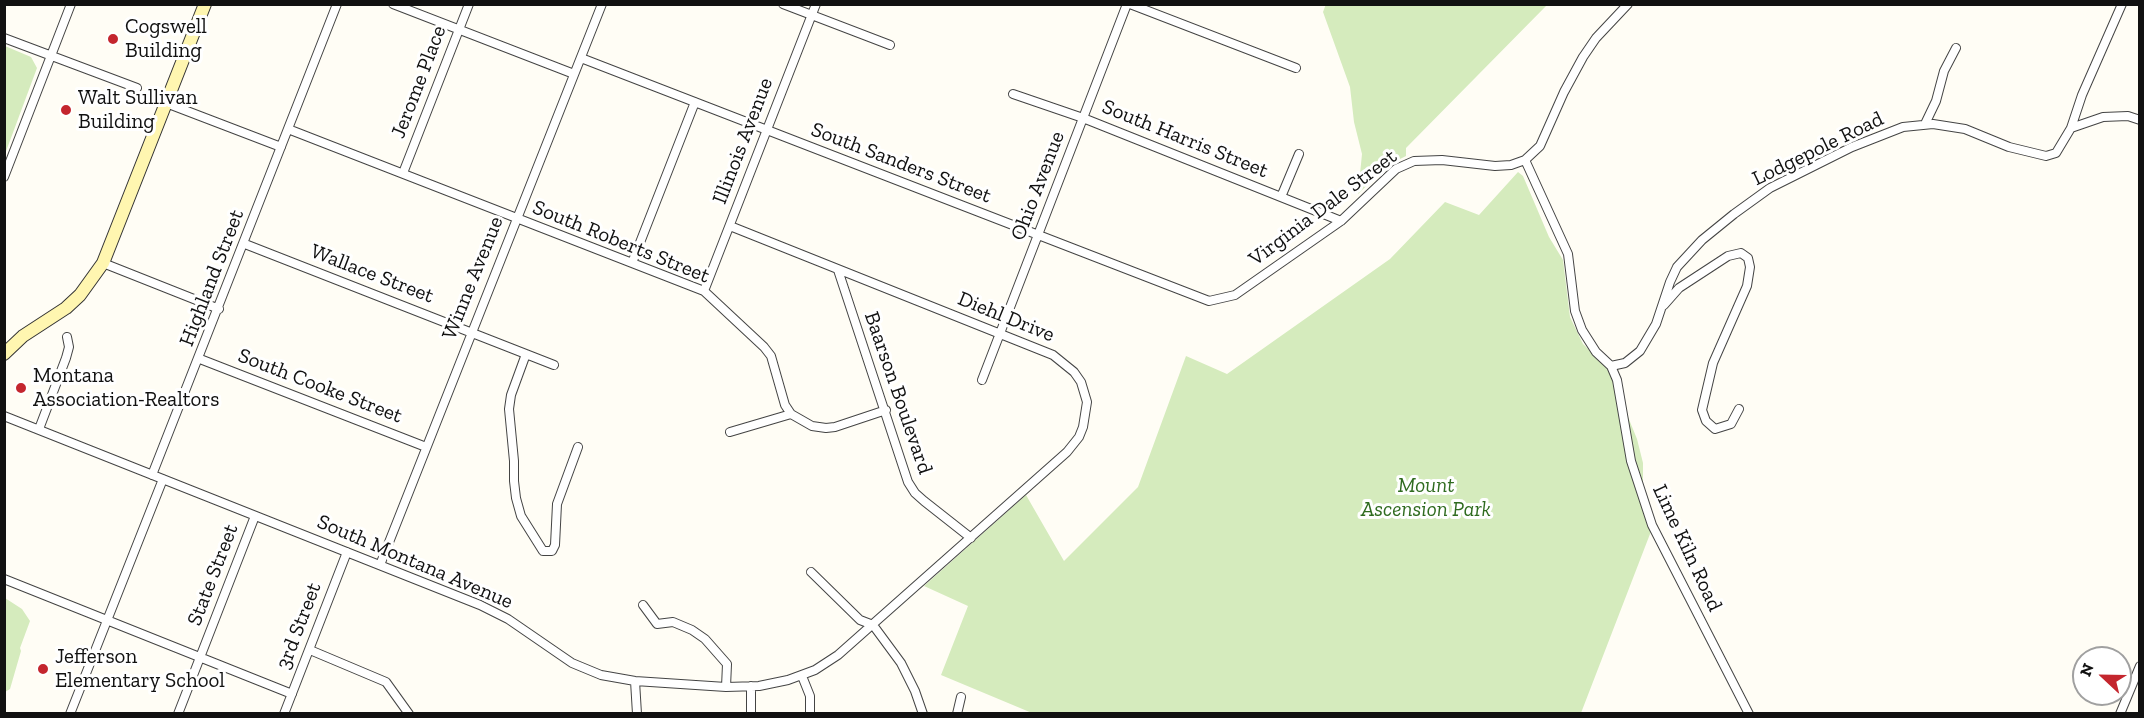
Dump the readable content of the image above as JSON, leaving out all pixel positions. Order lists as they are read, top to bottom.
{
  "streets": {
    "street": [
      "Jerome Place",
      "South Harris Street",
      "Illinois Avenue",
      "Lodgepole Road",
      "South Sanders Street",
      "Ohio Avenue",
      "Virginia Dale Street",
      "South Roberts Street",
      "Wallace Street",
      "Highland Street",
      "Winne Avenue",
      "Diehl Drive",
      "South Cooke Street",
      "Baarson Boulevard",
      "Lime Kiln Road",
      "South Montana Avenue",
      "State Street",
      "3rd Street"
    ]
  },
  "crossings": [
    ["Jerome Place", "South Roberts Street"],
    ["South Harris Street", "Ohio Avenue"],
    ["South Harris Street", "Virginia Dale Street"],
    ["Illinois Avenue", "South Sanders Street"],
    ["Illinois Avenue", "South Roberts Street"],
    ["Illinois Avenue", "Diehl Drive"],
    ["Lodgepole Road", "Lime Kiln Road"],
    ["South Sanders Street", "Ohio Avenue"],
    ["South Sanders Street", "Virginia Dale Street"],
    ["South Sanders Street", "Winne Avenue"],
    ["Ohio Avenue", "Diehl Drive"],
    ["Virginia Dale Street", "Lime Kiln Road"],
    ["South Roberts Street", "Winne Avenue"],
    ["Wallace Street", "Highland Street"],
    ["Wallace Street", "Winne Avenue"],
    ["Highland Street", "South Cooke Street"],
    ["Highland Street", "South Montana Avenue"],
    ["Winne Avenue", "South Cooke Street"],
    ["Winne Avenue", "South Montana Avenue"],
    ["Diehl Drive", "Baarson Boulevard"],
    ["Diehl Drive", "South Montana Avenue"],
    ["South Montana Avenue", "State Street"],
    ["South Montana Avenue", "3rd Street"]
  ],
  "parks": ["Mount Ascension Park"],
  "places": [
    "Cogswell Building",
    "Walt Sullivan Building",
    "Montana Association-Realtors",
    "Jefferson Elementary School"
  ],
  "north": "left"
}
